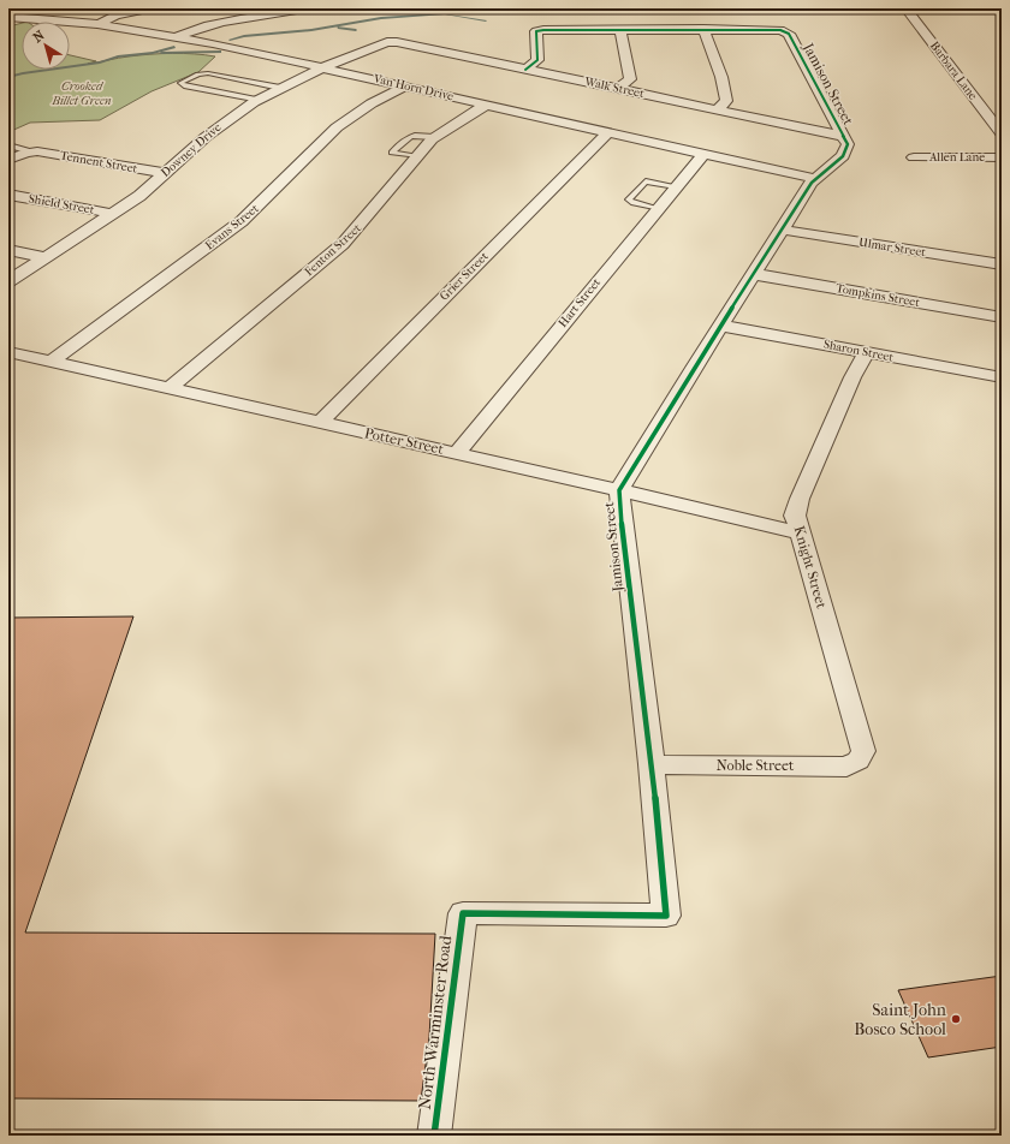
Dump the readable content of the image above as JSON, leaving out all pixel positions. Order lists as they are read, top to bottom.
{
  "streets": {
    "street": [
      "Barbara Lane",
      "Jamison Street",
      "Van Horn Drive",
      "Walk Street",
      "Downey Drive",
      "Allen Lane",
      "Tennent Street",
      "Shield Street",
      "Evans Street",
      "Ulmar Street",
      "Fenton Street",
      "Grier Street",
      "Tompkins Street",
      "Hart Street",
      "Sharon Street",
      "Potter Street",
      "Knight Street",
      "Noble Street",
      "North Warminster Road"
    ]
  },
  "crossings": [
    ["Jamison Street", "Van Horn Drive"],
    ["Jamison Street", "Walk Street"],
    ["Jamison Street", "Ulmar Street"],
    ["Jamison Street", "Tompkins Street"],
    ["Jamison Street", "Sharon Street"],
    ["Jamison Street", "Potter Street"],
    ["Jamison Street", "Noble Street"],
    ["Jamison Street", "North Warminster Road"],
    ["Van Horn Drive", "Downey Drive"],
    ["Van Horn Drive", "Evans Street"],
    ["Van Horn Drive", "Fenton Street"],
    ["Van Horn Drive", "Grier Street"],
    ["Van Horn Drive", "Hart Street"],
    ["Walk Street", "Downey Drive"],
    ["Downey Drive", "Tennent Street"],
    ["Downey Drive", "Shield Street"],
    ["Evans Street", "Potter Street"],
    ["Fenton Street", "Potter Street"],
    ["Grier Street", "Potter Street"],
    ["Hart Street", "Potter Street"],
    ["Sharon Street", "Knight Street"],
    ["Potter Street", "Knight Street"],
    ["Knight Street", "Noble Street"]
  ],
  "parks": ["Crooked Billet Green"],
  "places": ["Saint John Bosco School"],
  "north": "top left"
}
